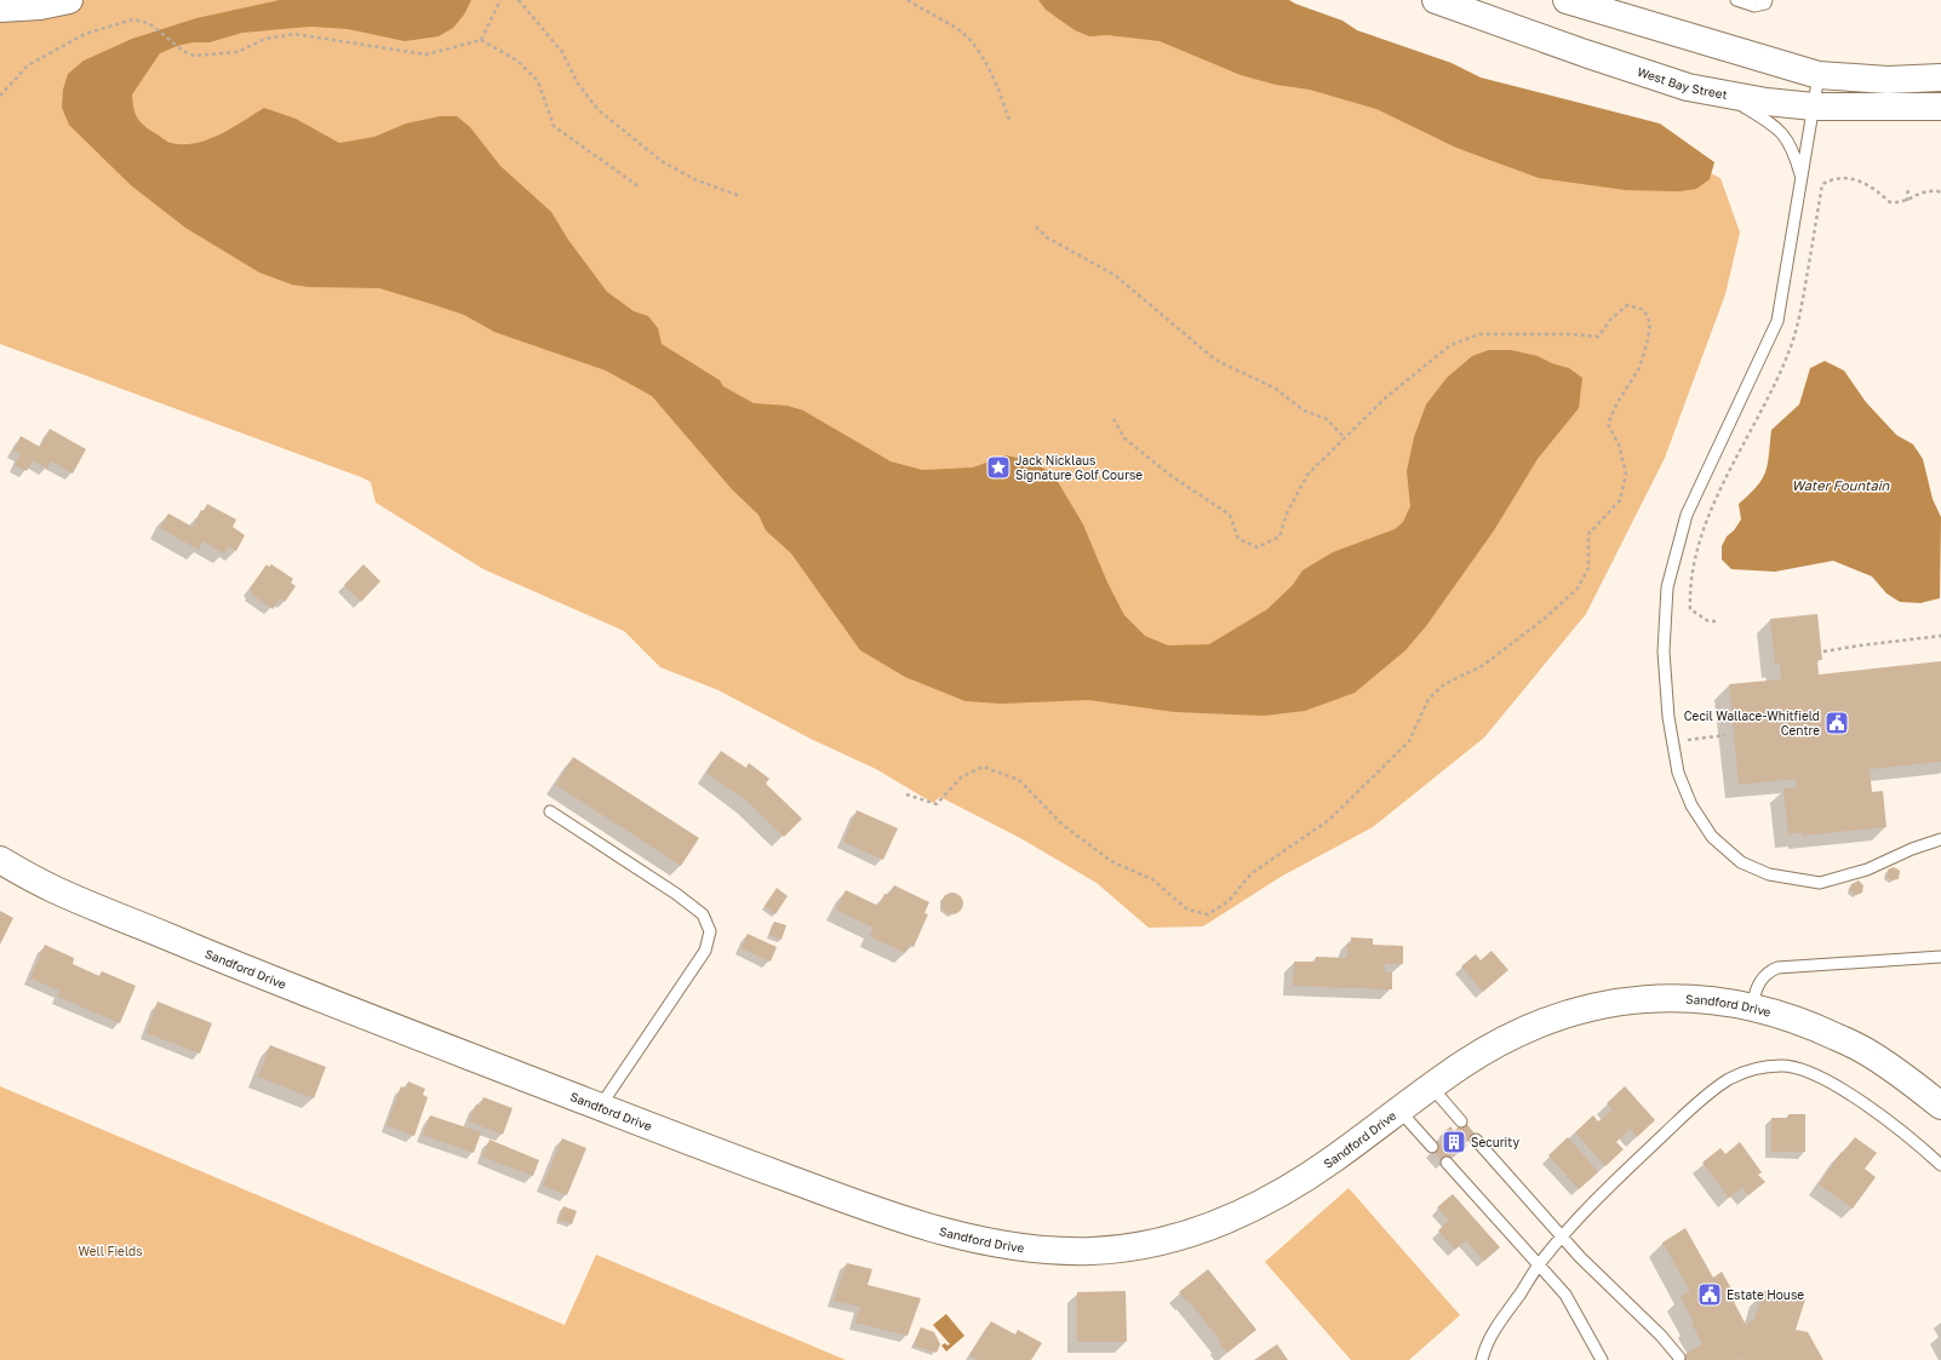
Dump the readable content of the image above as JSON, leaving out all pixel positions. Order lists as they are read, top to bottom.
{
  "streets": {
    "street": ["West Bay Street", "Sandford Drive"]
  },
  "water": ["Water Fountain"],
  "parks": ["Well Fields"],
  "places": {
    "place": ["Jack Nicklaus Signature Golf Course"],
    "public building": ["Cecil Wallace-Whitfield Centre", "Estate House"],
    "building": ["Security"]
  }
}
